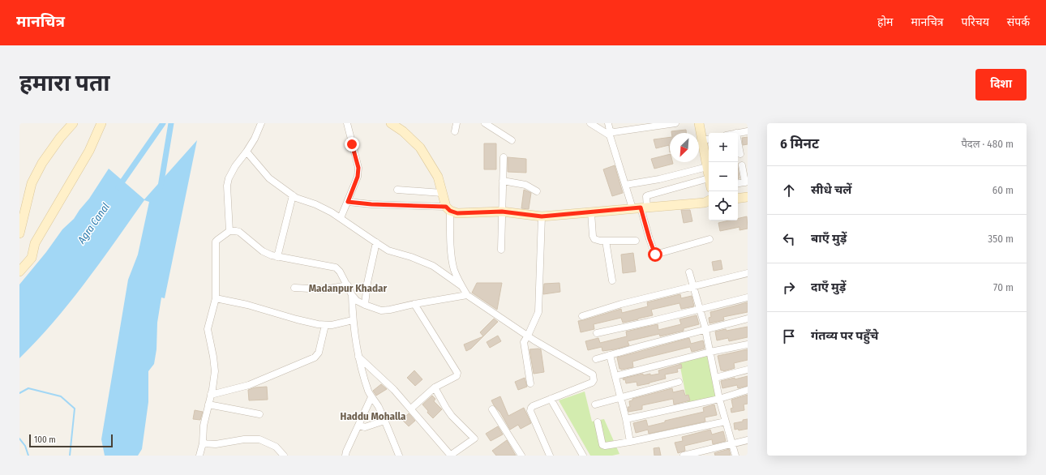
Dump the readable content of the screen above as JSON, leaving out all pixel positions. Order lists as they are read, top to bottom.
{
  "districts": ["Madanpur Khadar", "Haddu Mohalla"],
  "water": ["Agra Canal"],
  "scale_bar": "100 m",
  "north": "bottom left",
  "page": {
    "header": "मानचित्र",
    "nav": [
      "होम",
      "मानचित्र",
      "परिचय",
      "संपर्क"
    ],
    "buttons": "दिशा",
    "title": "हमारा पता",
    "heading": ["6 मिनट", "पैदल · 480 m"],
    "map_buttons": ["+", "−"],
    "list": [
      ["सीधे चलें", "60 m"],
      ["बाएँ मुड़ें", "350 m"],
      ["दाएँ मुड़ें", "70 m"],
      "गंतव्य पर पहुँचे"
    ],
    "scale": "100 m"
  }
}
